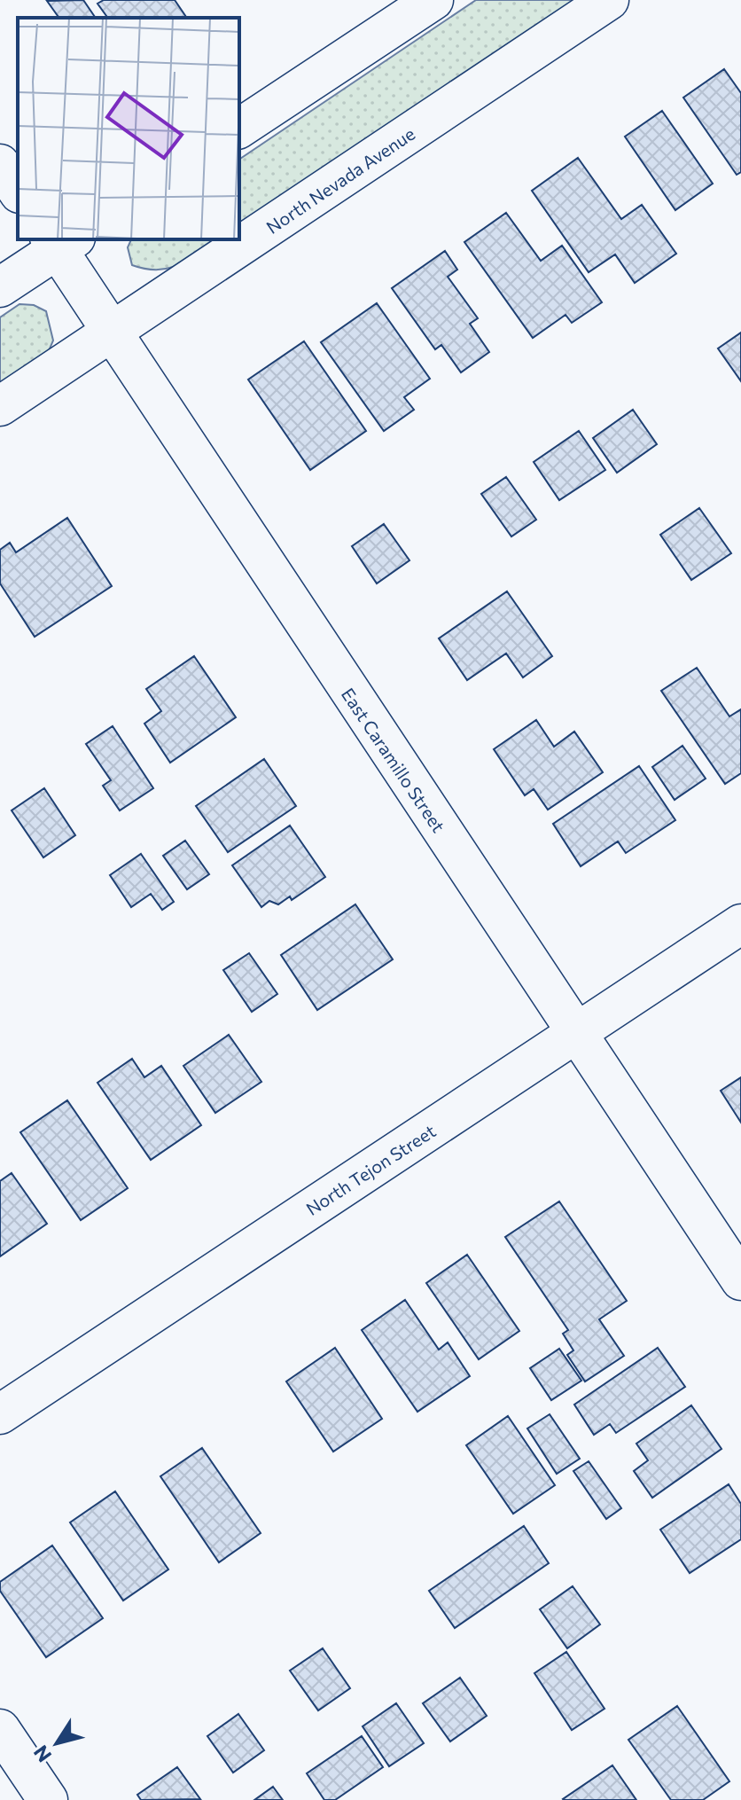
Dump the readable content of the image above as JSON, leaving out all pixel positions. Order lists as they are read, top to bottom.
{
  "streets": {
    "street": ["North Nevada Avenue", "East Caramillo Street", "North Tejon Street"]
  },
  "crossings": [
    ["North Nevada Avenue", "East Caramillo Street"],
    ["East Caramillo Street", "North Tejon Street"]
  ],
  "north": "bottom left"
}
